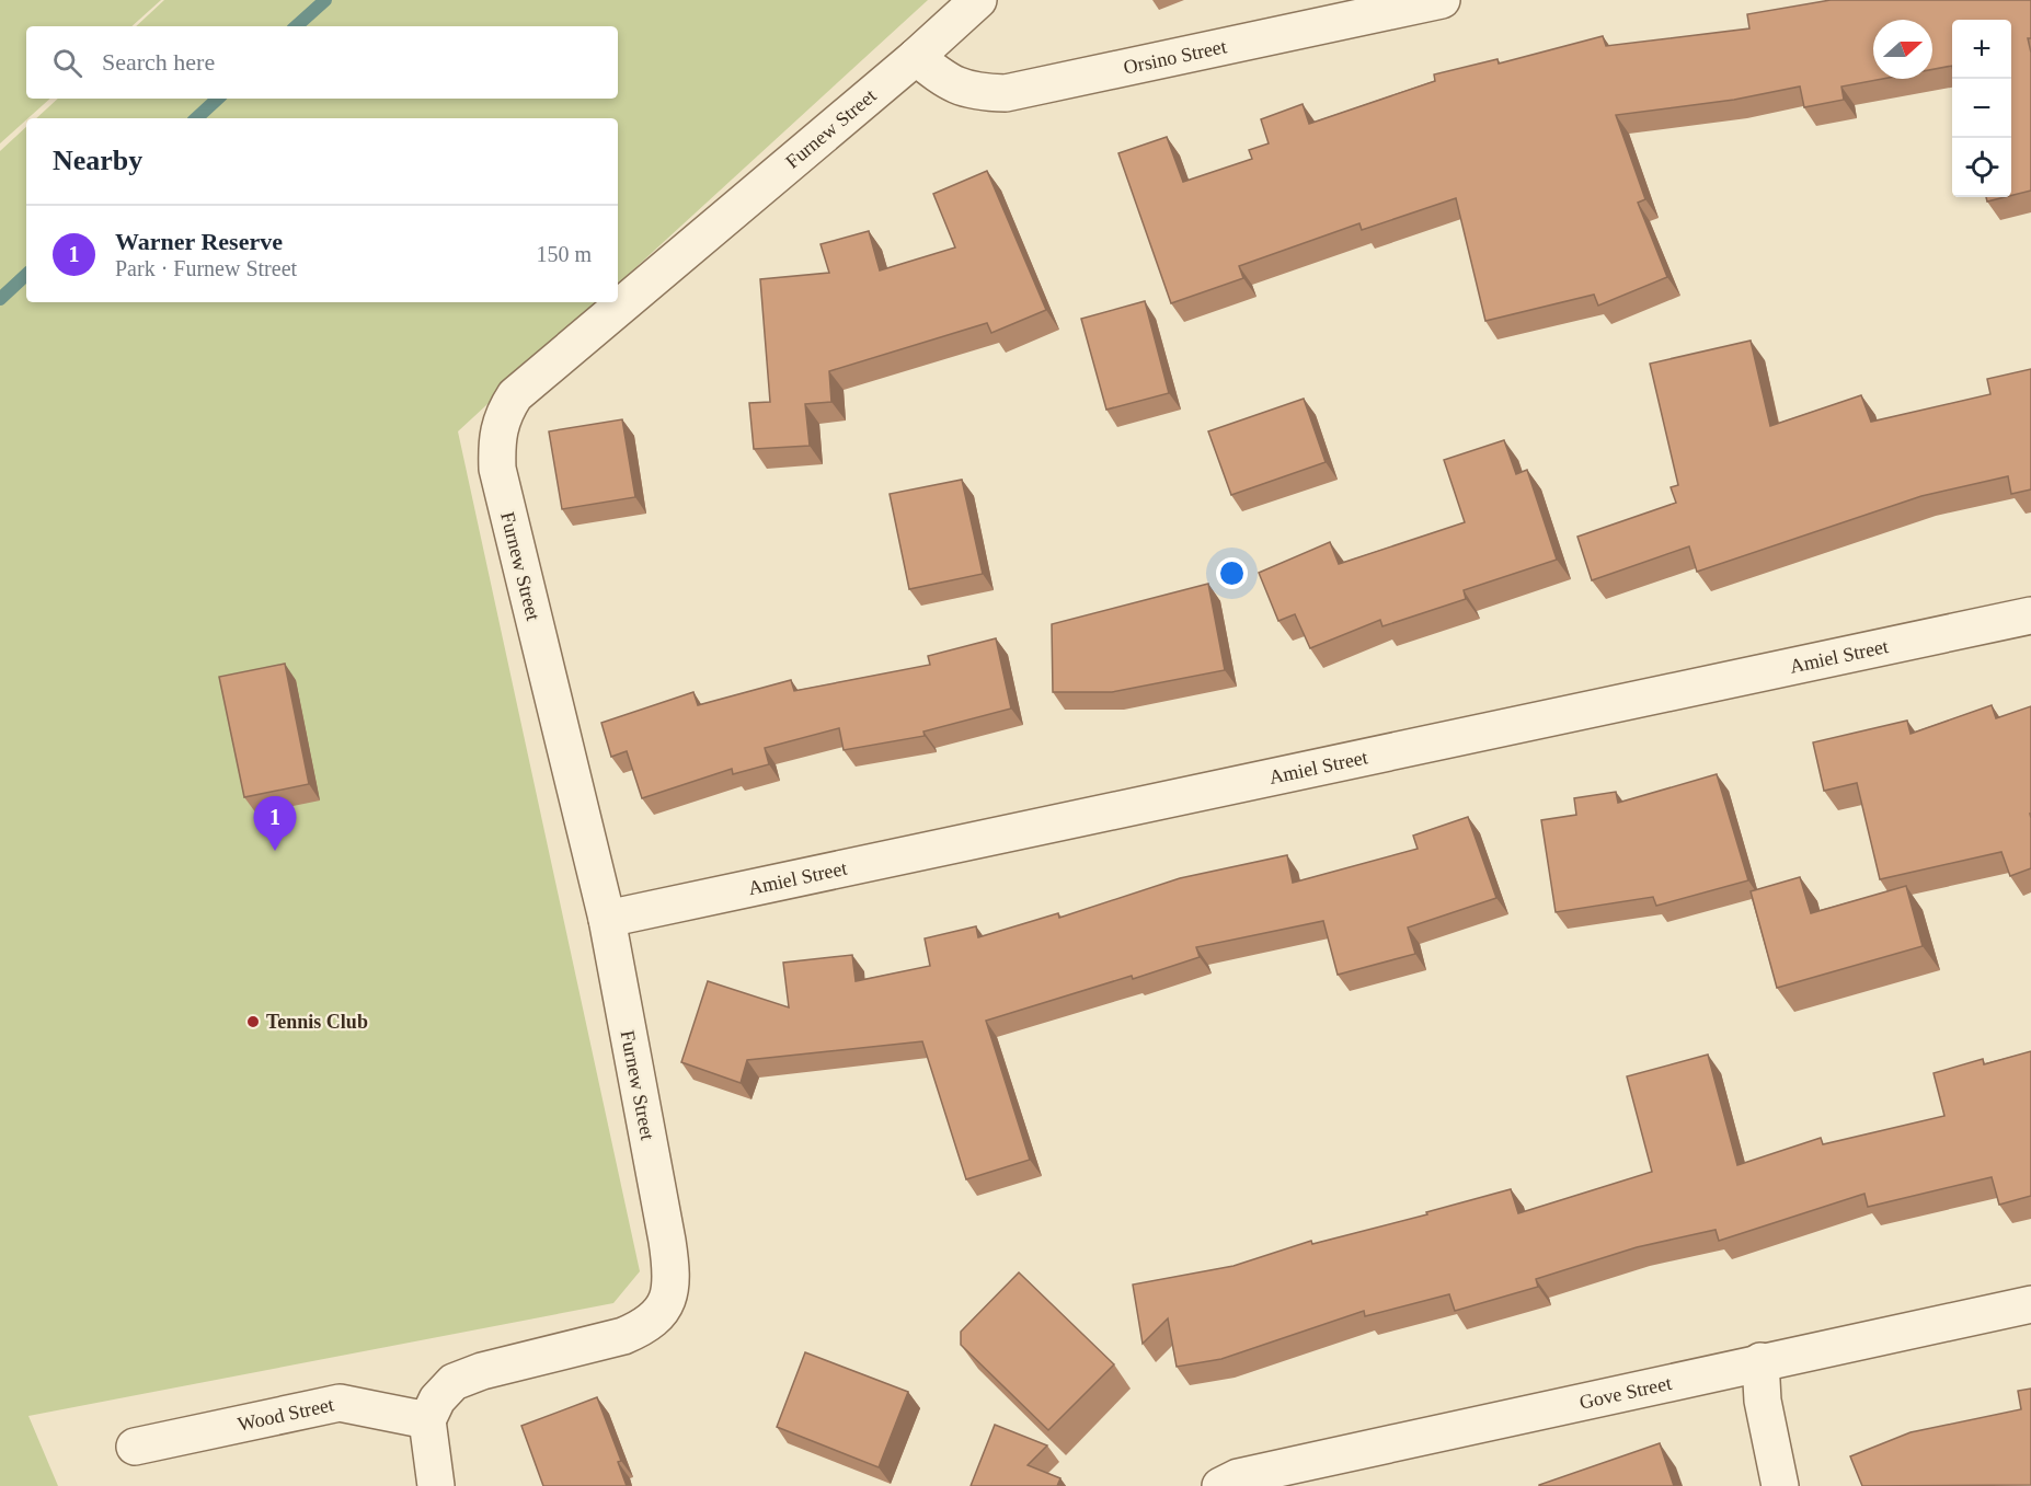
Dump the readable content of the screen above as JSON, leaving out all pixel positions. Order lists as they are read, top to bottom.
{
  "streets": {
    "street": [
      "Orsino Street",
      "Furnew Street",
      "Amiel Street",
      "Gove Street",
      "Wood Street"
    ]
  },
  "crossings": [
    ["Orsino Street", "Furnew Street"],
    ["Furnew Street", "Amiel Street"],
    ["Furnew Street", "Wood Street"]
  ],
  "places": ["Tennis Club"],
  "north": "right",
  "page": {
    "map_buttons": ["+", "−"],
    "search": "Search here",
    "heading": "Nearby",
    "list": [
      {
        "mark": "1",
        "name": "Warner Reserve",
        "note": "Park · Furnew Street",
        "value": "150 m"
      }
    ],
    "pins": "1"
  }
}
